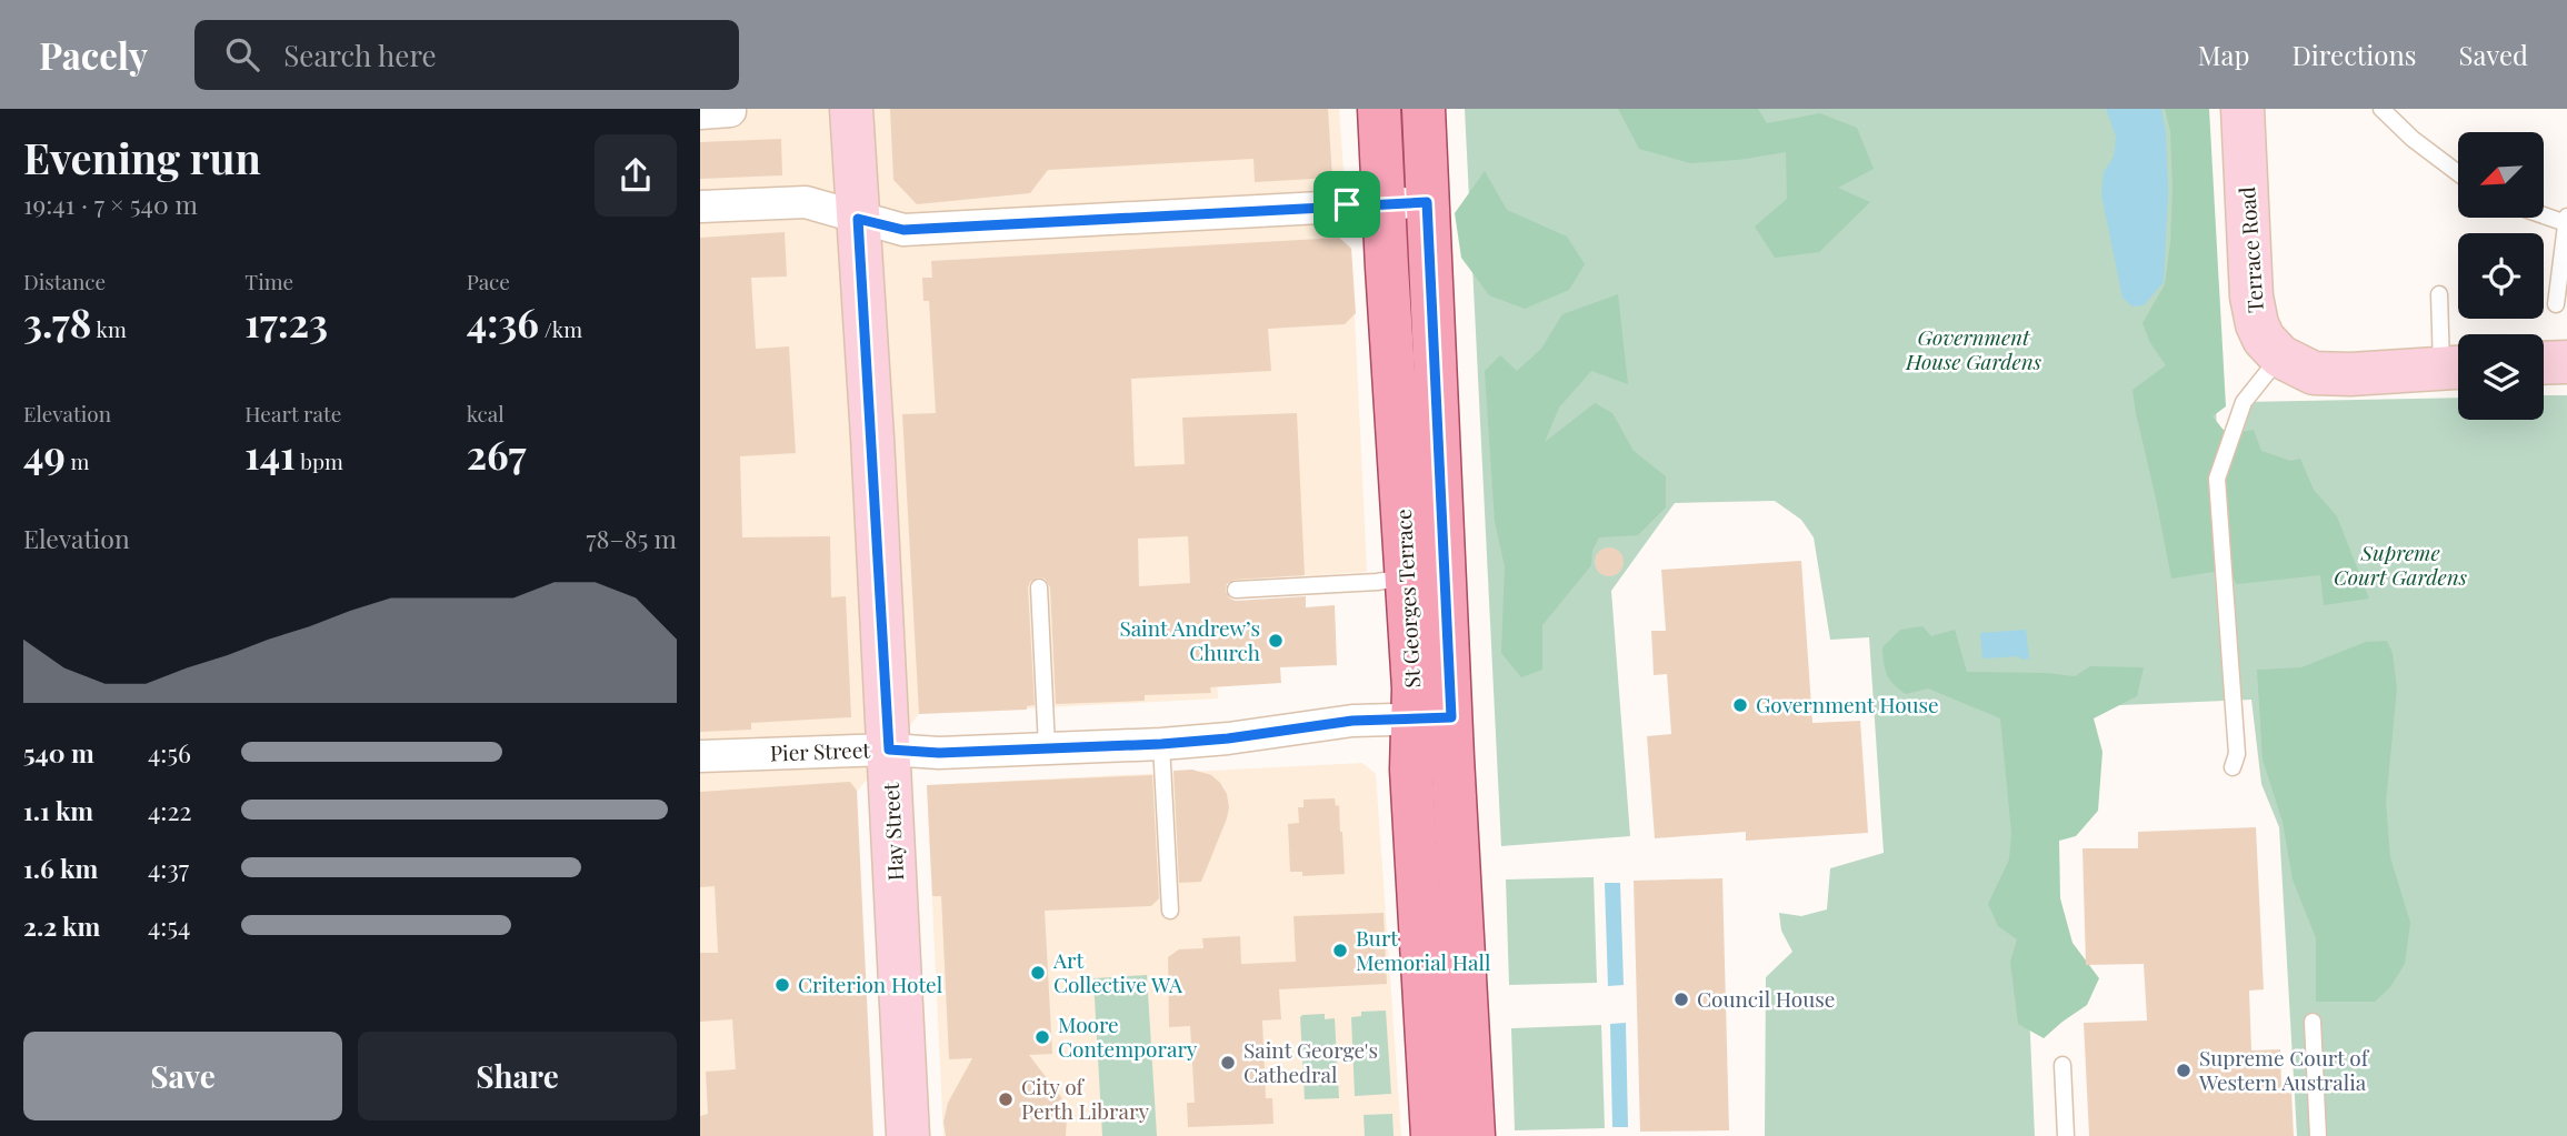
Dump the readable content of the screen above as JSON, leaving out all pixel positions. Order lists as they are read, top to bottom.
{
  "streets": {
    "main road": ["Terrace Road", "St Georges Terrace", "Hay Street"],
    "street": ["Pier Street"]
  },
  "crossings": [
    ["St Georges Terrace", "Pier Street"],
    ["Pier Street", "Hay Street"]
  ],
  "parks": ["Government House Gardens", "Supreme Court Gardens"],
  "places": [
    "Saint Andrew’s Church",
    "Government House",
    "Burt Memorial Hall",
    "Art Collective WA",
    "Criterion Hotel",
    "Council House",
    "Moore Contemporary",
    "Saint George's Cathedral",
    "Supreme Court of Western Australia",
    "City of Perth Library"
  ],
  "north": "bottom left",
  "page": {
    "header": "Pacely",
    "search": "Search here",
    "nav": ["Map", "Directions", "Saved"],
    "heading": ["Evening run", "19:41 · 7 × 540 m"],
    "stats": [
      ["Distance", "3.78 km"],
      ["Time", "17:23"],
      ["Pace", "4:36 /km"],
      ["Elevation", "49 m"],
      ["Heart rate", "141 bpm"],
      ["kcal", "267"]
    ],
    "chart": ["Elevation", "78–85 m"],
    "list": [
      {
        "name": "540 m",
        "note": "4:56"
      },
      {
        "name": "1.1 km",
        "note": "4:22"
      },
      {
        "name": "1.6 km",
        "note": "4:37"
      },
      {
        "name": "2.2 km",
        "note": "4:54"
      }
    ],
    "buttons": ["Save", "Share"]
  }
}
